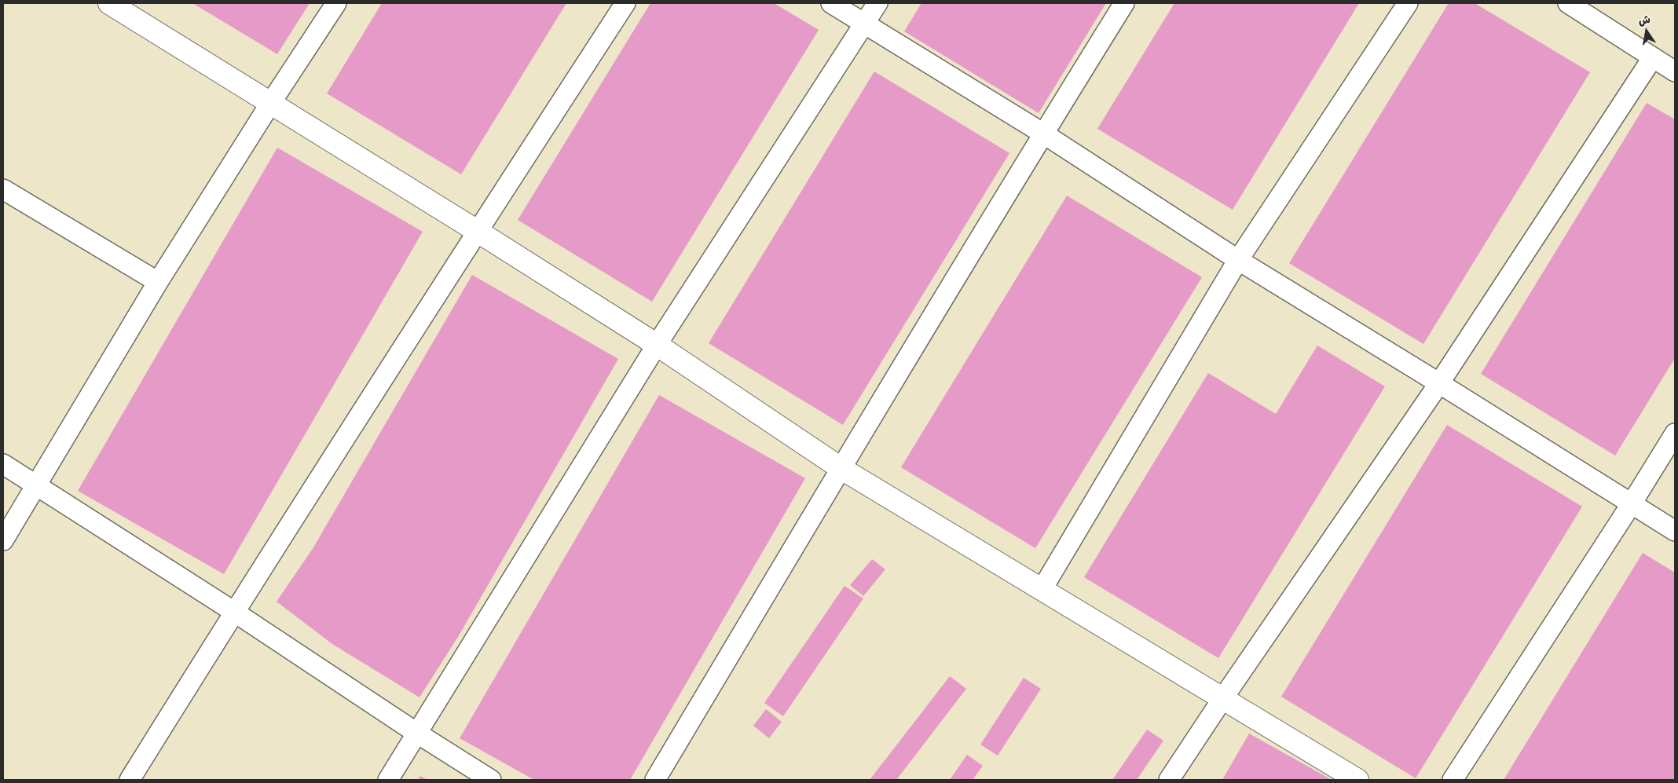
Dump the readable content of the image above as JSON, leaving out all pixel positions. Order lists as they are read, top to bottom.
{
  "north": "top"
}
